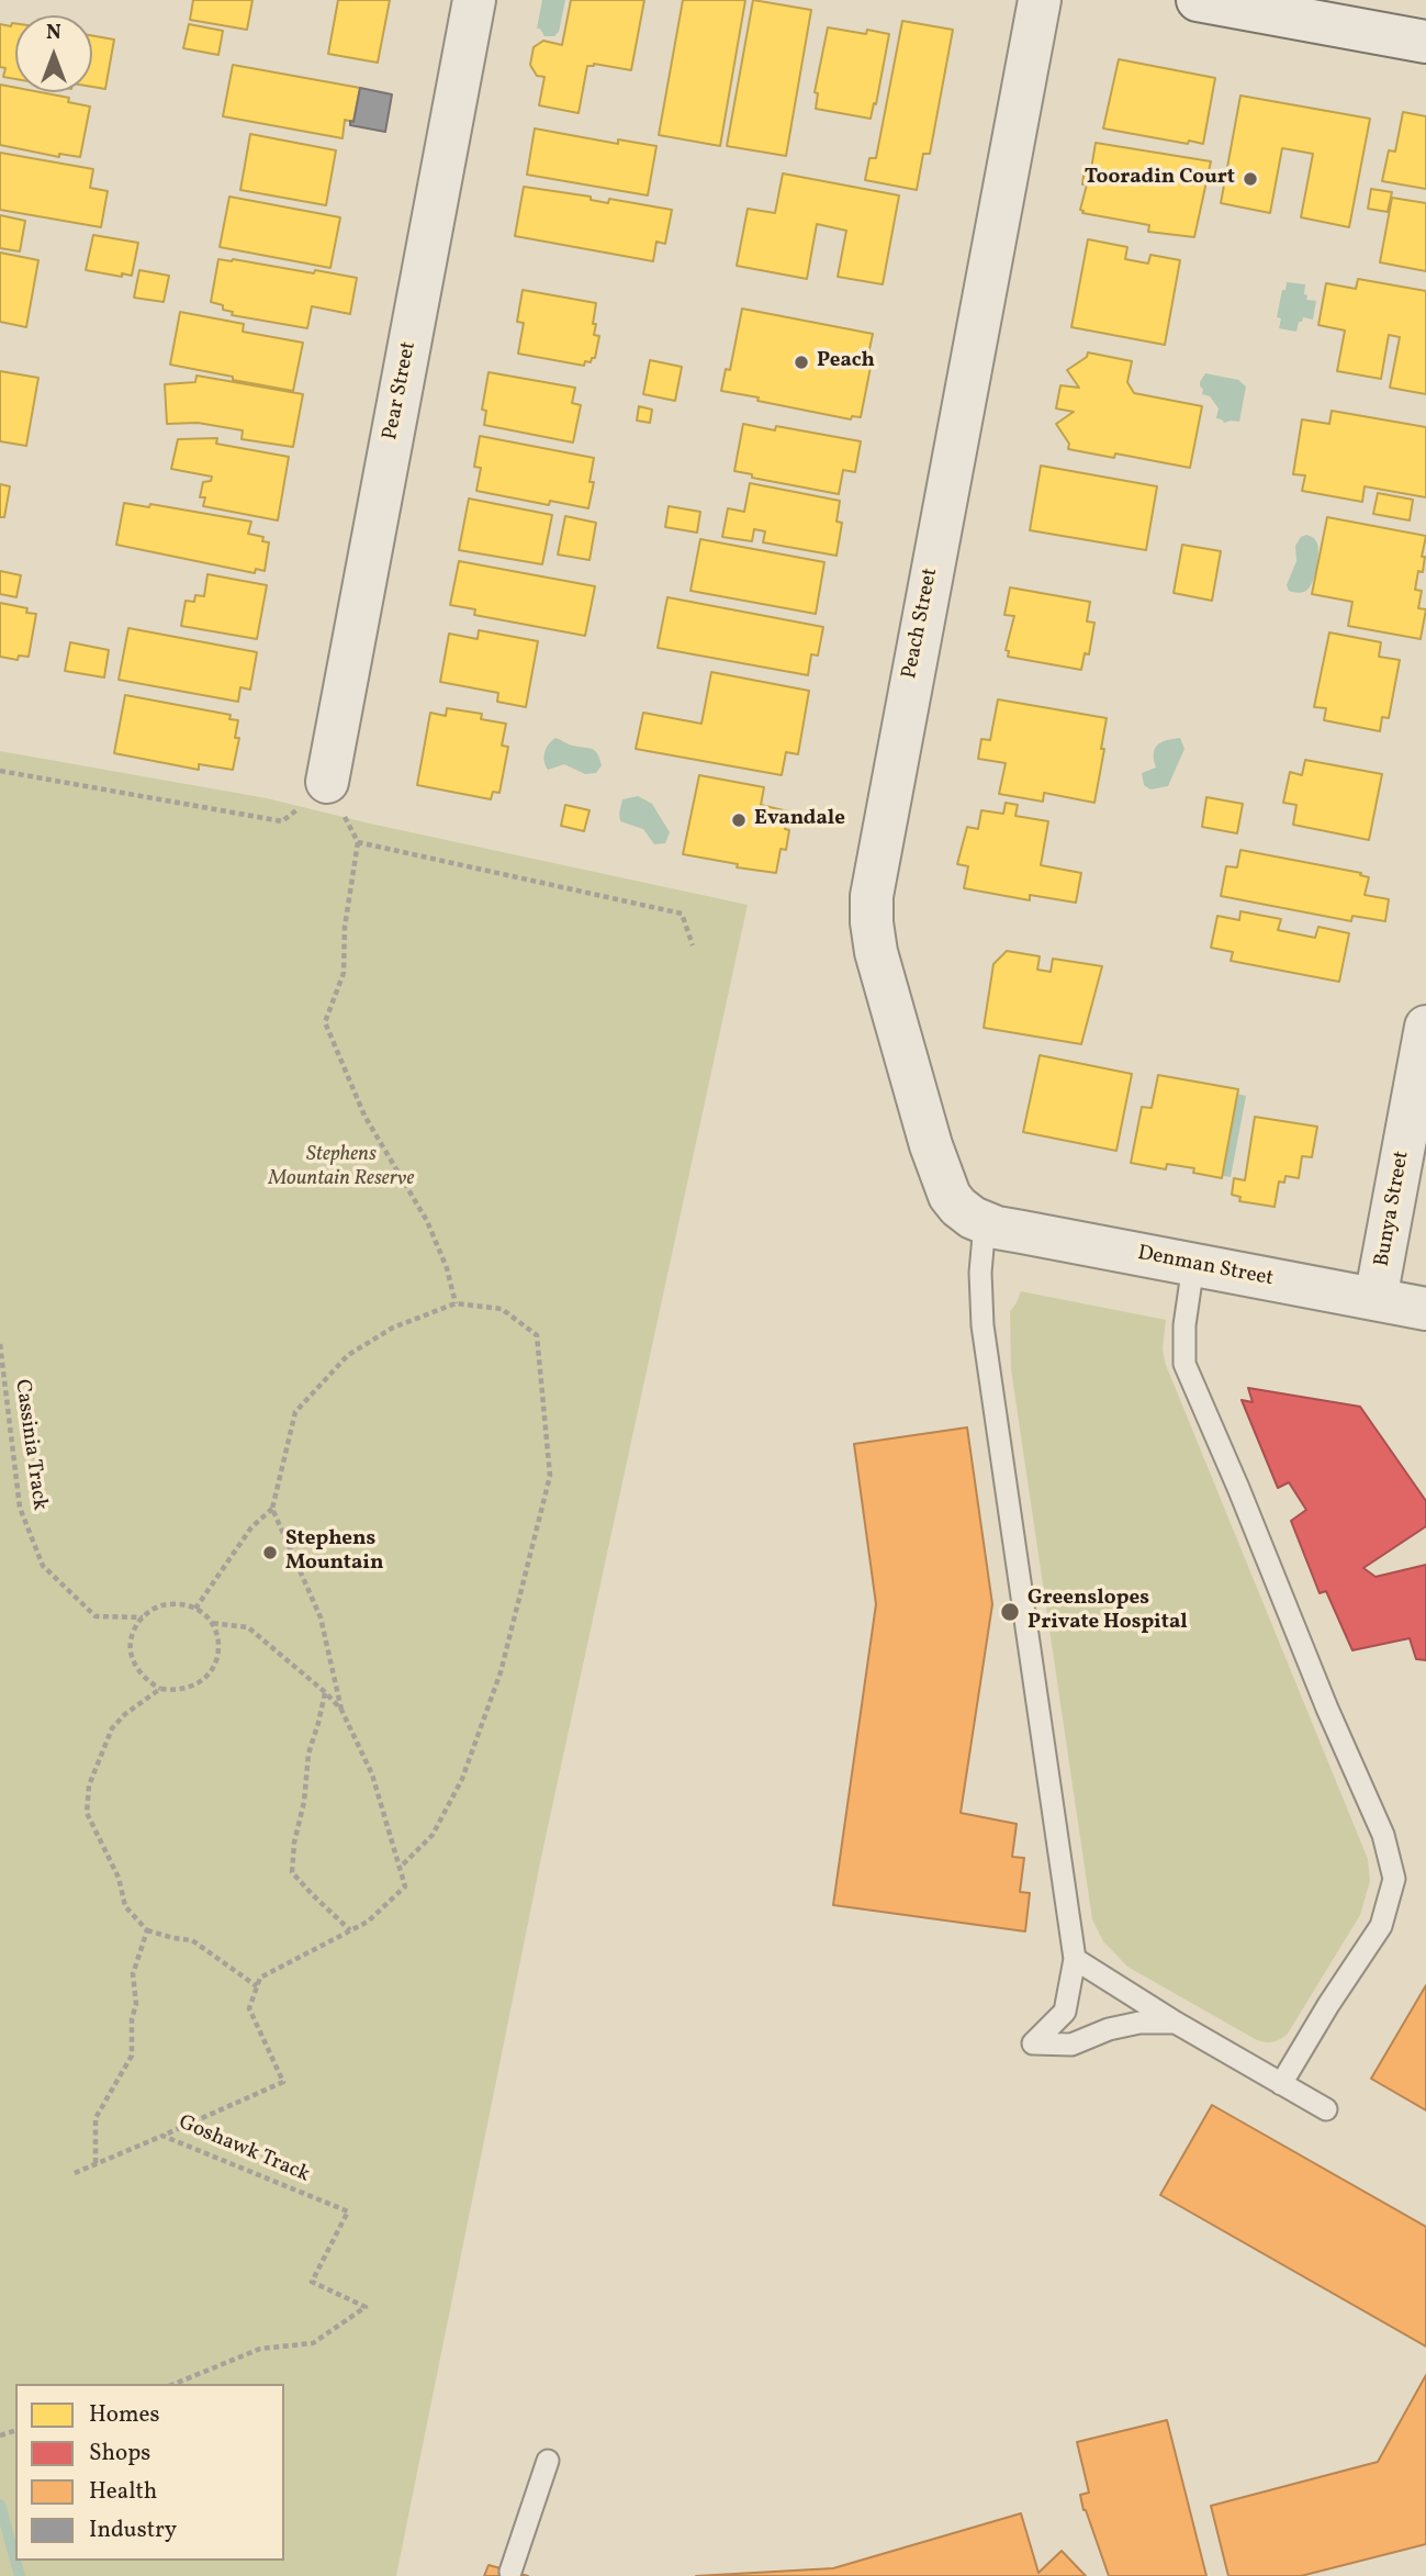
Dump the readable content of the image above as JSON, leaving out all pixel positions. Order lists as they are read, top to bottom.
{
  "streets": {
    "street": [
      "Pear Street",
      "Peach Street",
      "Bunya Street",
      "Denman Street"
    ],
    "path": ["Cassinia Track", "Goshawk Track"]
  },
  "crossings": [
    ["Peach Street", "Denman Street"],
    ["Bunya Street", "Denman Street"]
  ],
  "parks": ["Stephens Mountain Reserve"],
  "places": [
    "Tooradin Court",
    "Peach",
    "Evandale",
    "Stephens Mountain",
    "Greenslopes Private Hospital"
  ],
  "legend": [
    "Homes",
    "Shops",
    "Health",
    "Industry"
  ],
  "north": "top"
}
